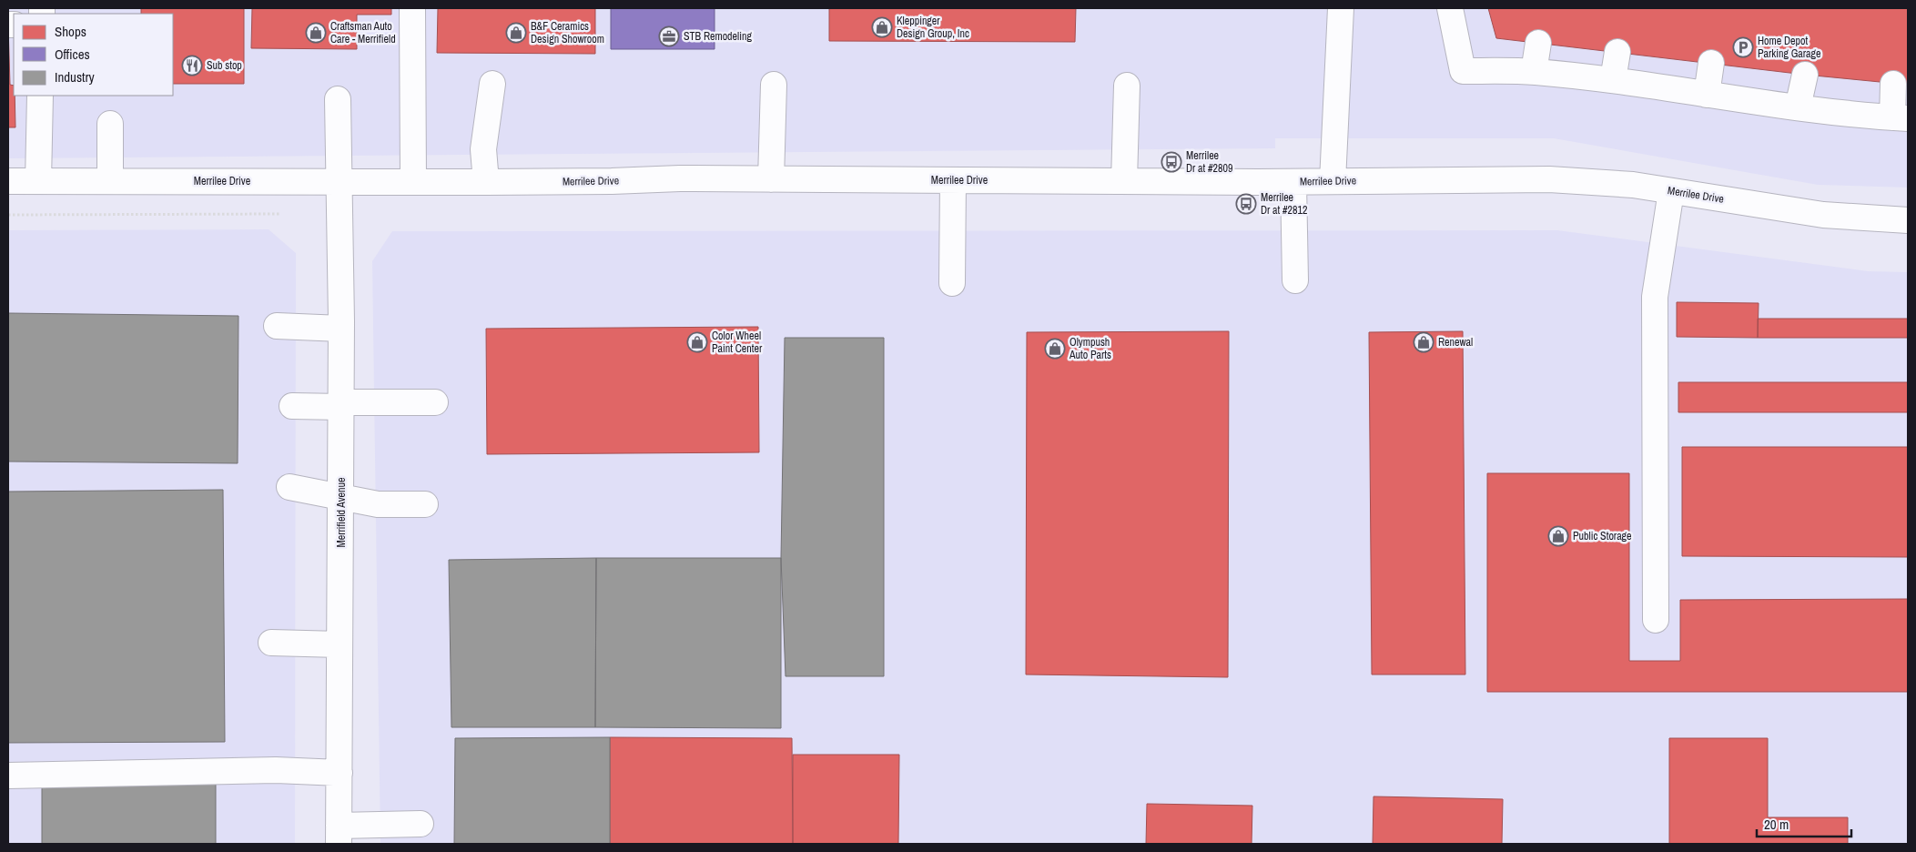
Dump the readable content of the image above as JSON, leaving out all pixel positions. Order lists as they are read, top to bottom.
{
  "streets": {
    "street": ["Merrilee Drive", "Merrifield Avenue"]
  },
  "crossings": [
    ["Merrilee Drive", "Merrifield Avenue"]
  ],
  "places": {
    "shop": [
      "Kleppinger Design Group, Inc",
      "Craftsman Auto Care - Merrifield",
      "B&F Ceramics Design Showroom",
      "Color Wheel Paint Center",
      "Renewal",
      "Olympush Auto Parts",
      "Public Storage"
    ],
    "office": ["STB Remodeling"],
    "parking": ["Home Depot Parking Garage"],
    "restaurant": ["Sub stop"],
    "bus stop": ["Merrilee Dr at #2809", "Merrilee Dr at #2812"]
  },
  "legend": ["Shops", "Offices", "Industry"],
  "scale_bar": "20 m"
}
